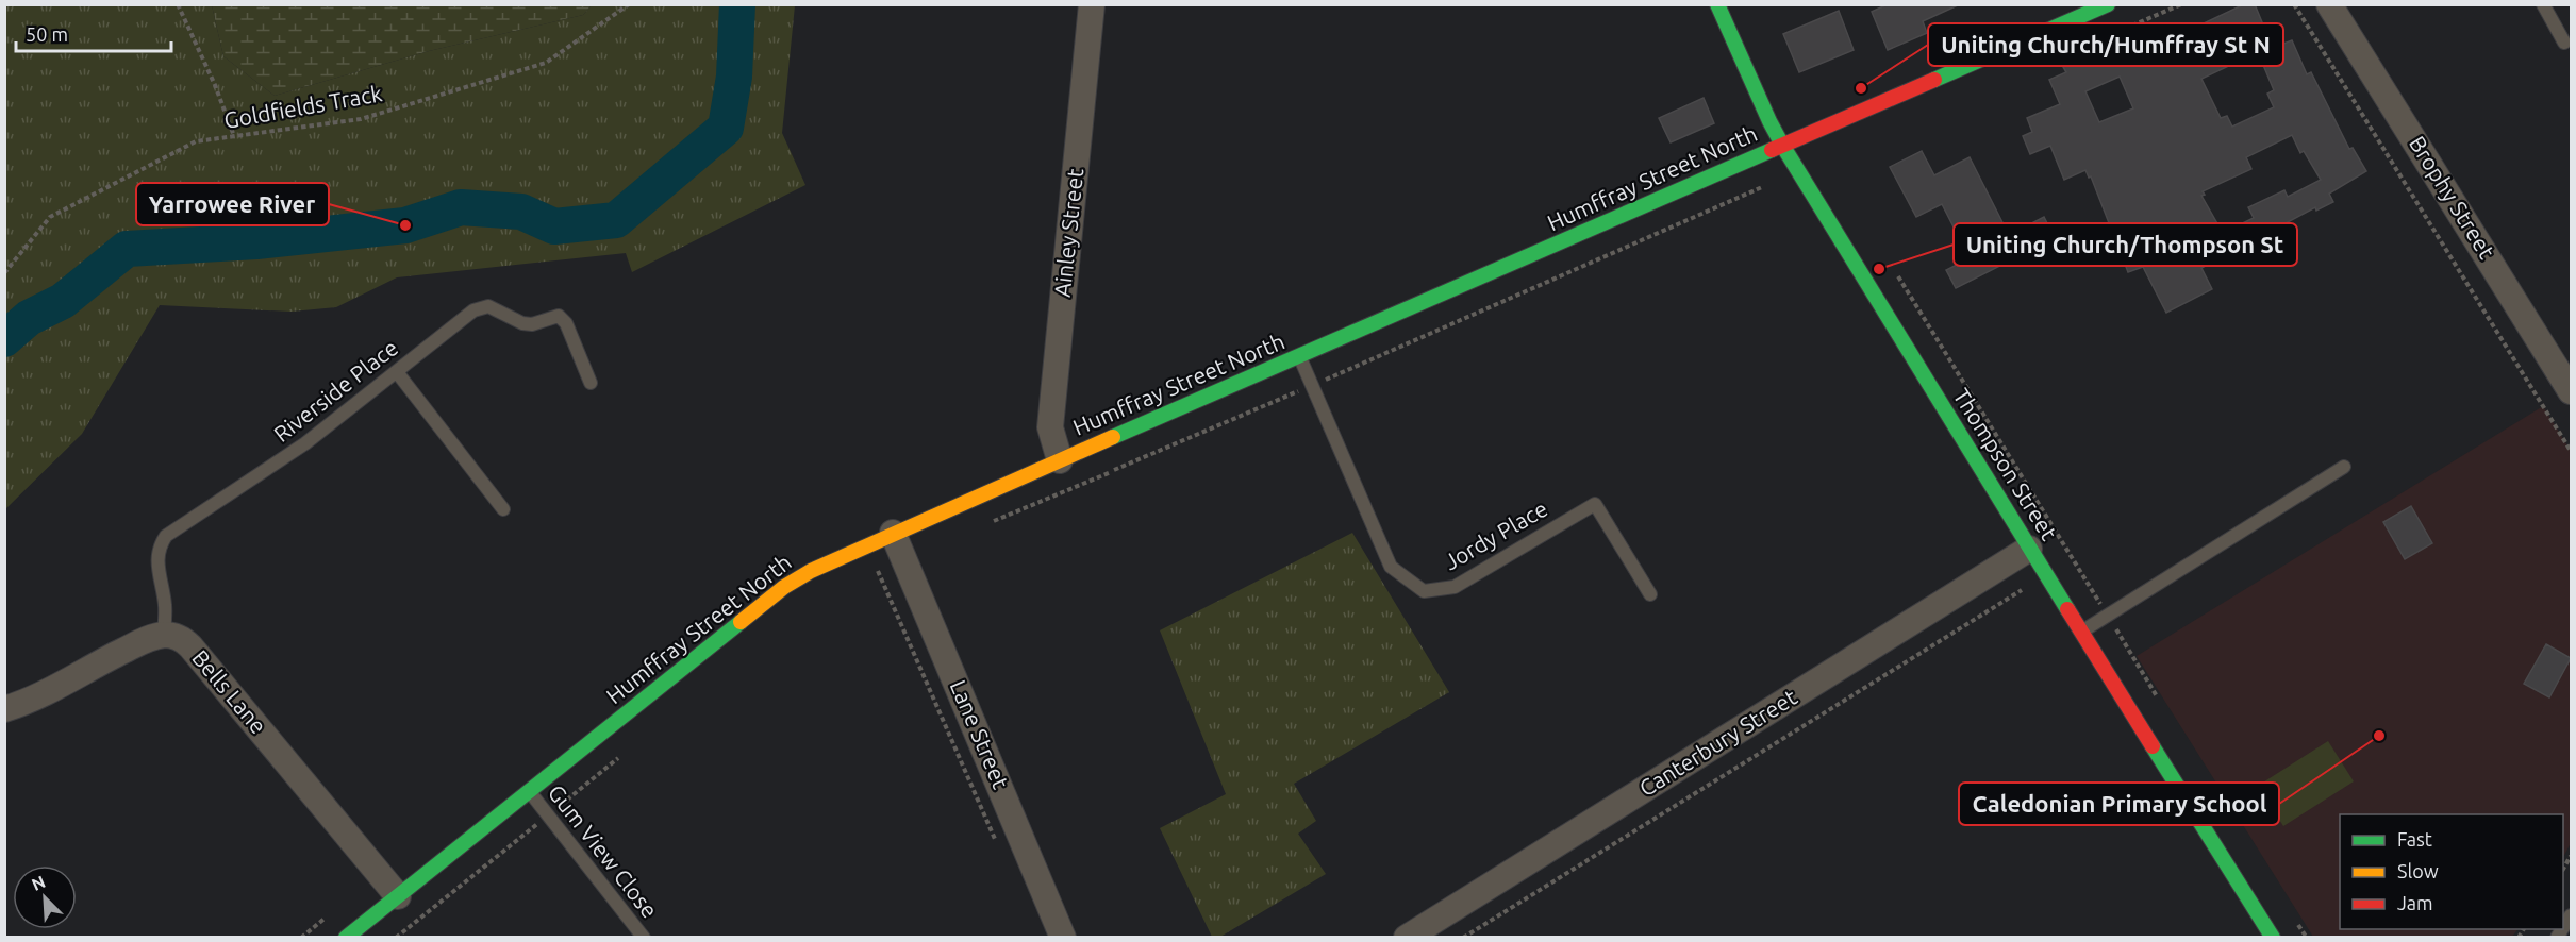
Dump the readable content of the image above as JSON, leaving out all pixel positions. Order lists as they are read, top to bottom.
{
  "streets": {
    "street": [
      "Humffray Street North",
      "Brophy Street",
      "Ainley Street",
      "Thompson Street",
      "Bells Lane",
      "Lane Street",
      "Canterbury Street"
    ],
    "lane": ["Riverside Place", "Jordy Place", "Gum View Close"],
    "path": ["Goldfields Track"]
  },
  "crossings": [
    ["Humffray Street North", "Ainley Street"],
    ["Humffray Street North", "Thompson Street"],
    ["Humffray Street North", "Jordy Place"],
    ["Humffray Street North", "Bells Lane"],
    ["Humffray Street North", "Lane Street"],
    ["Humffray Street North", "Gum View Close"],
    ["Riverside Place", "Bells Lane"],
    ["Thompson Street", "Canterbury Street"]
  ],
  "places": [
    "Uniting Church/Humffray St N",
    "Yarrowee River",
    "Uniting Church/Thompson St",
    "Caledonian Primary School"
  ],
  "legend": ["Fast", "Slow", "Jam"],
  "scale_bar": "50 m",
  "north": "top left"
}
